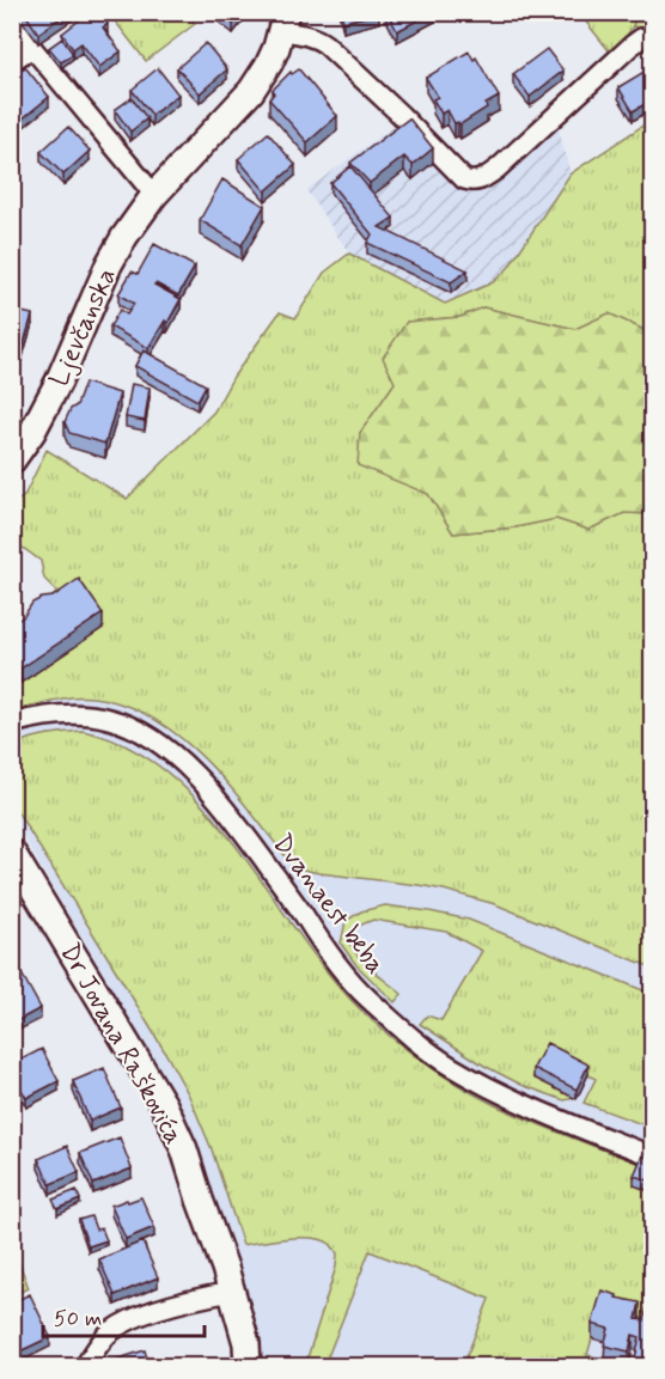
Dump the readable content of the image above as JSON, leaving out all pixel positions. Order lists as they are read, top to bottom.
{
  "streets": {
    "street": ["Ljevčanska", "Dvanaest beba", "Dr Jovana Raškovića"]
  },
  "scale_bar": "50 m"
}
